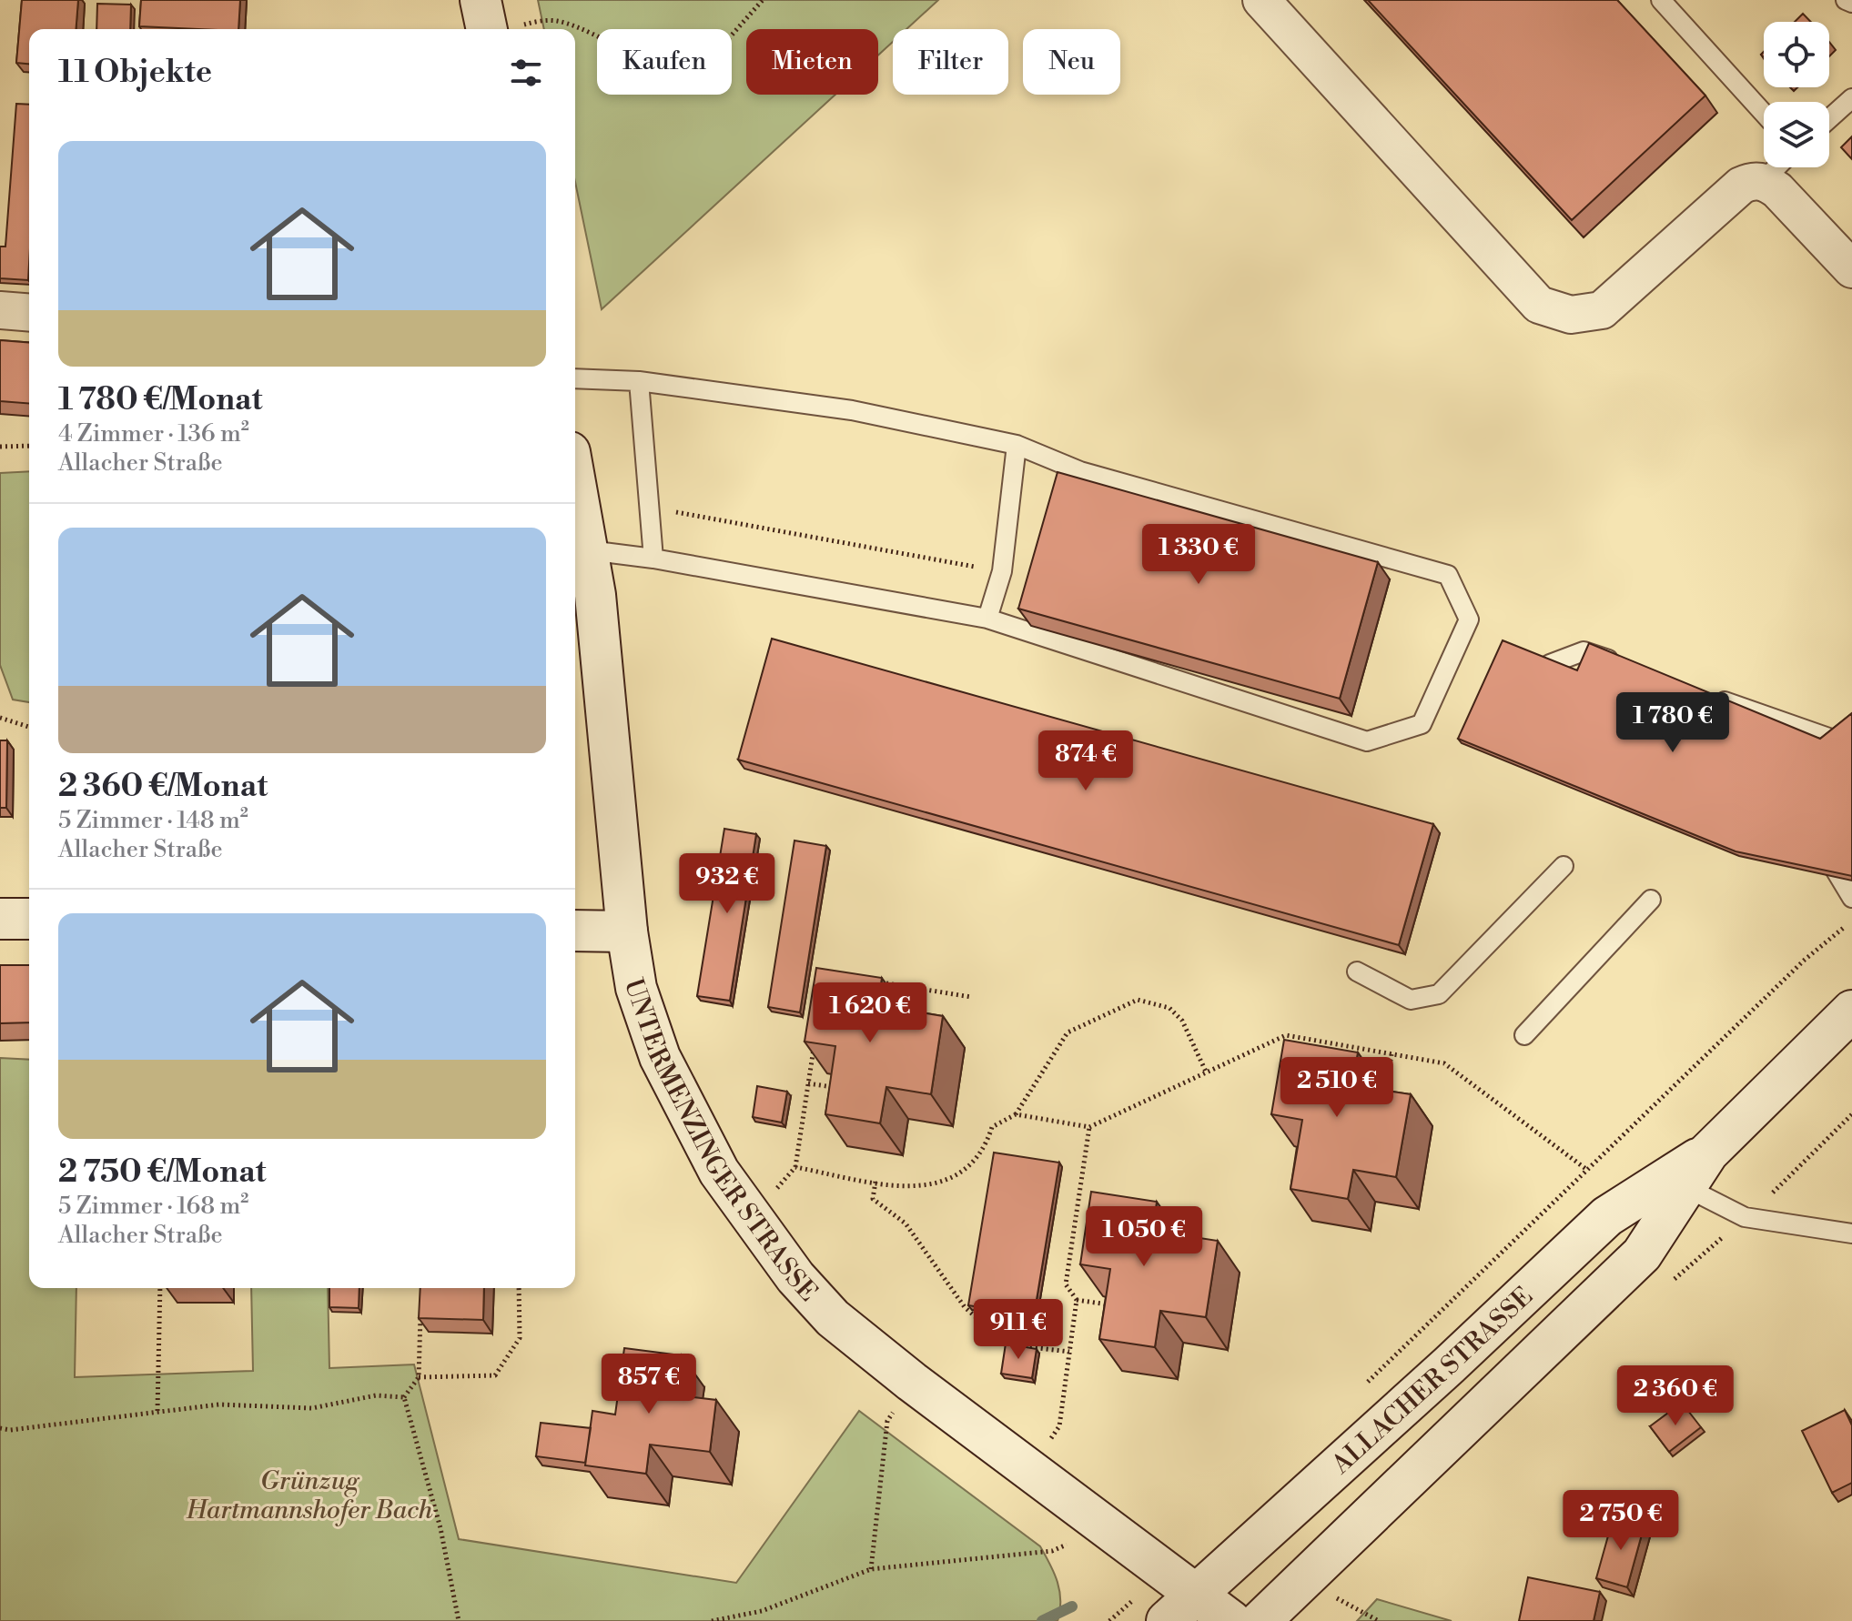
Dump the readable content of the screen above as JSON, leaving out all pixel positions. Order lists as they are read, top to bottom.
{
  "streets": {
    "main road": ["UNTERMENZINGER STRASSE", "ALLACHER STRASSE"]
  },
  "crossings": [
    ["UNTERMENZINGER STRASSE", "ALLACHER STRASSE"]
  ],
  "parks": ["Grünzug Hartmannshofer Bach"],
  "page": {
    "chip": [
      "Kaufen",
      "Mieten",
      "Filter",
      "Neu"
    ],
    "heading": "11 Objekte",
    "list": [
      {
        "name": "1 780 €/Monat",
        "note": "4 Zimmer · 136 m² · Allacher Straße"
      },
      {
        "name": "2 360 €/Monat",
        "note": "5 Zimmer · 148 m² · Allacher Straße"
      },
      {
        "name": "2 750 €/Monat",
        "note": "5 Zimmer · 168 m² · Allacher Straße"
      }
    ],
    "price": [
      "1 330 €",
      "1 780 €",
      "874 €",
      "932 €",
      "1 620 €",
      "2 510 €",
      "1 050 €",
      "911 €",
      "857 €",
      "2 360 €",
      "2 750 €"
    ]
  }
}
